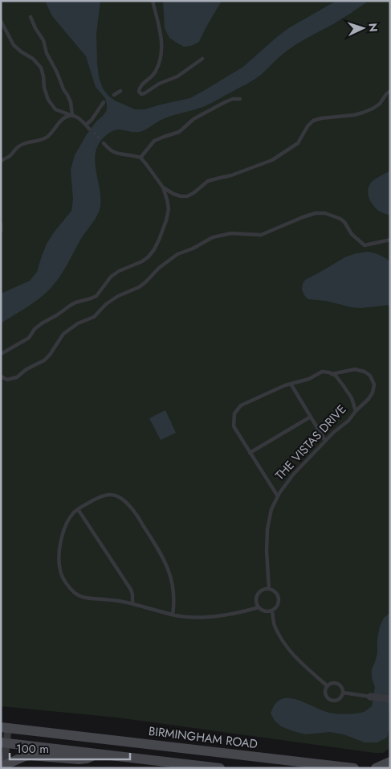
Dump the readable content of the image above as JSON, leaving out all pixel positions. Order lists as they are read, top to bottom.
{
  "streets": {
    "street": ["BIRMINGHAM ROAD"],
    "lane": ["THE VISTAS DRIVE"]
  },
  "scale_bar": "100 m",
  "north": "right"
}
